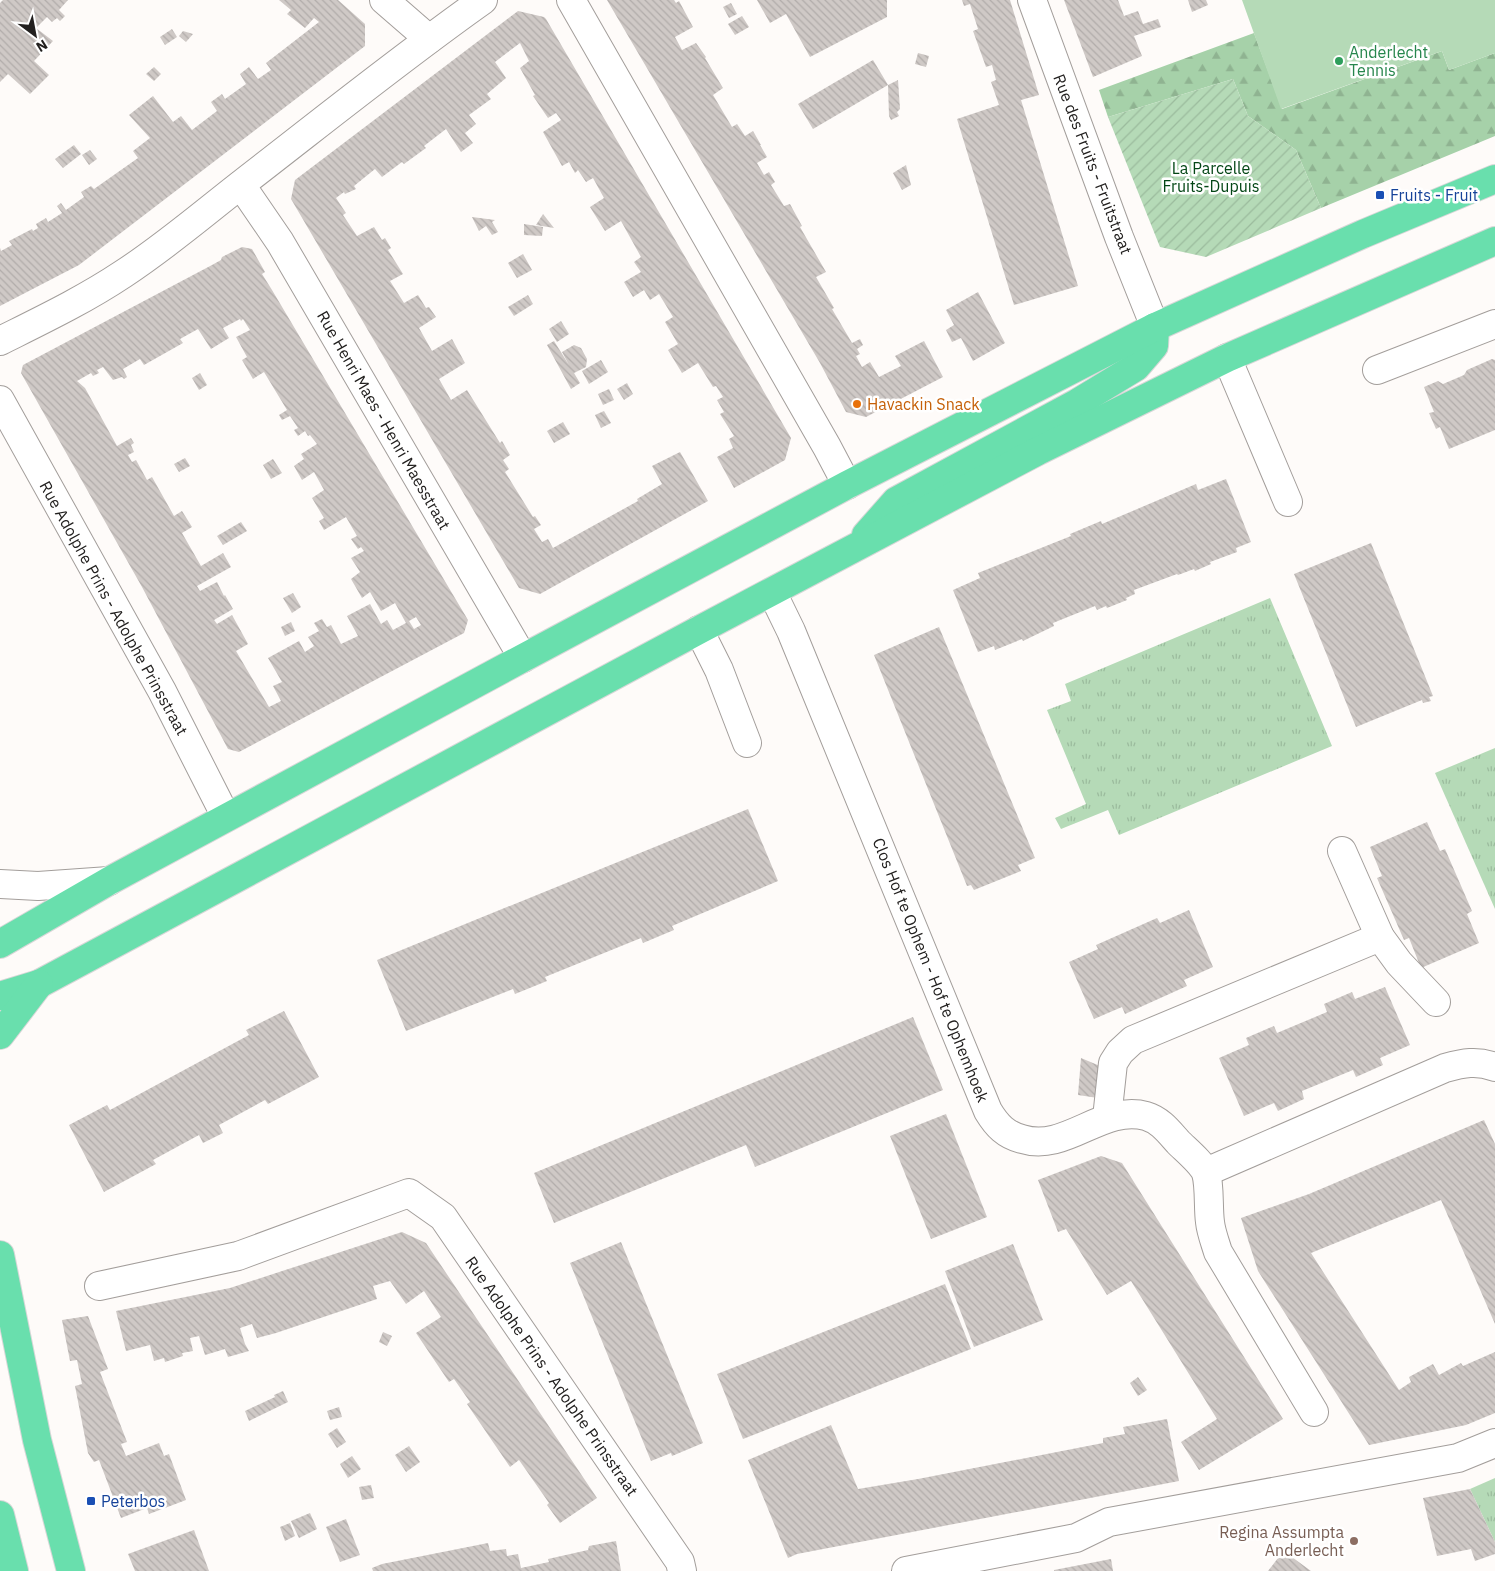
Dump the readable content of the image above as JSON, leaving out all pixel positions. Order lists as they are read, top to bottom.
{
  "streets": {
    "street": [
      "Rue des Fruits - Fruitstraat",
      "Rue Henri Maes - Henri Maesstraat",
      "Rue Adolphe Prins - Adolphe Prinsstraat",
      "Clos Hof te Ophem - Hof te Ophemhoek"
    ]
  },
  "parks": ["La Parcelle Fruits-Dupuis"],
  "places": {
    "other": ["Anderlecht Tennis", "Havackin Snack", "Regina Assumpta Anderlecht"],
    "transit": ["Fruits - Fruit", "Peterbos"]
  },
  "north": "bottom right"
}
